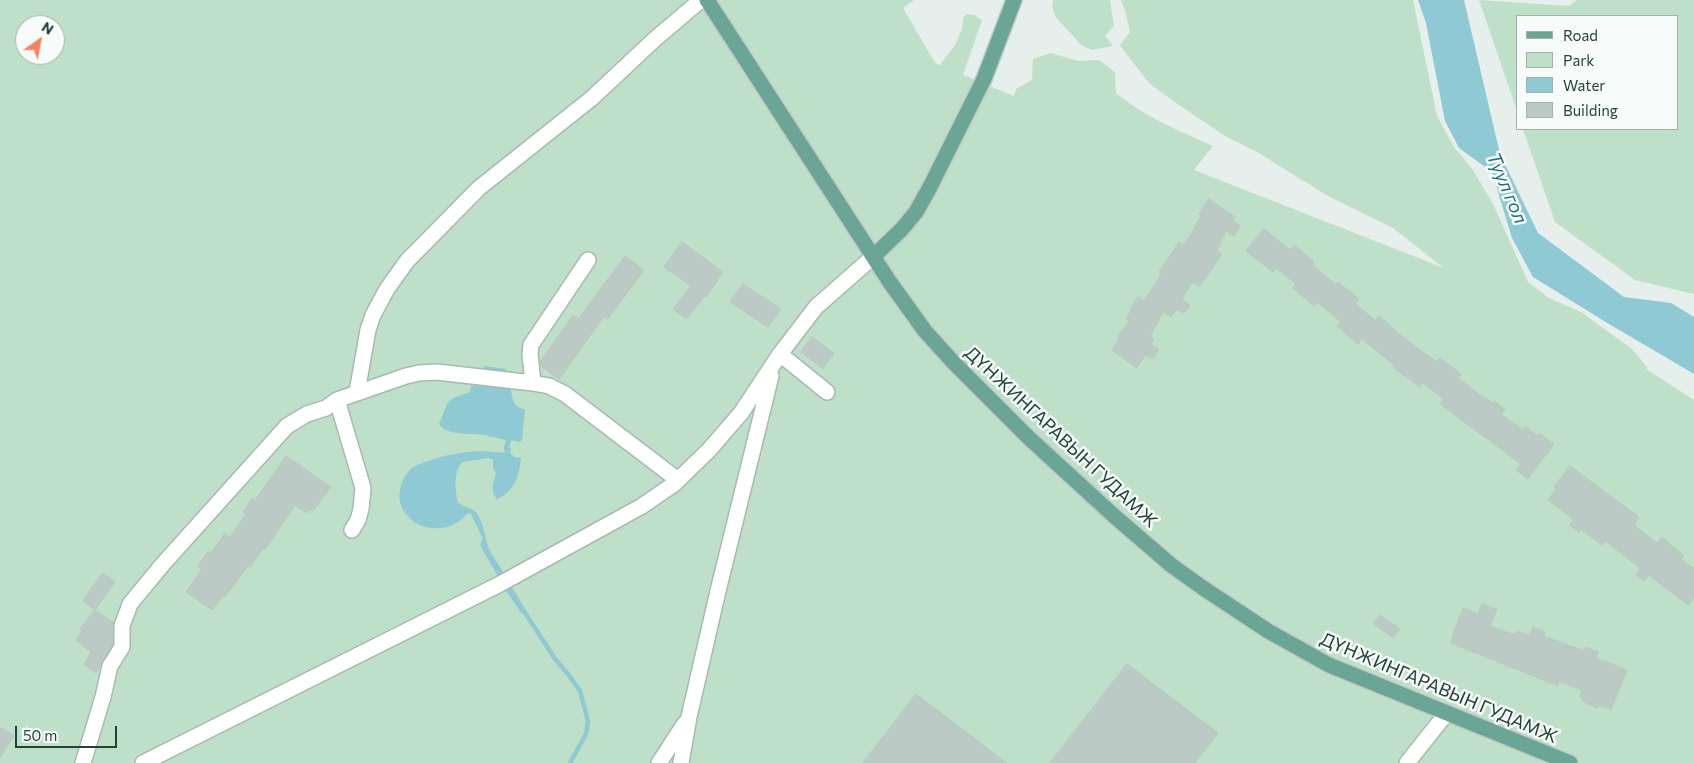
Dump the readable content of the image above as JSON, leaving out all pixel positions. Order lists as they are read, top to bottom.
{
  "streets": {
    "main road": ["ДҮНЖИНГАРАВЫН ГУДАМЖ"]
  },
  "water": ["Туул гол"],
  "legend": [
    "Road",
    "Park",
    "Water",
    "Building"
  ],
  "scale_bar": "50 m",
  "north": "top right"
}
